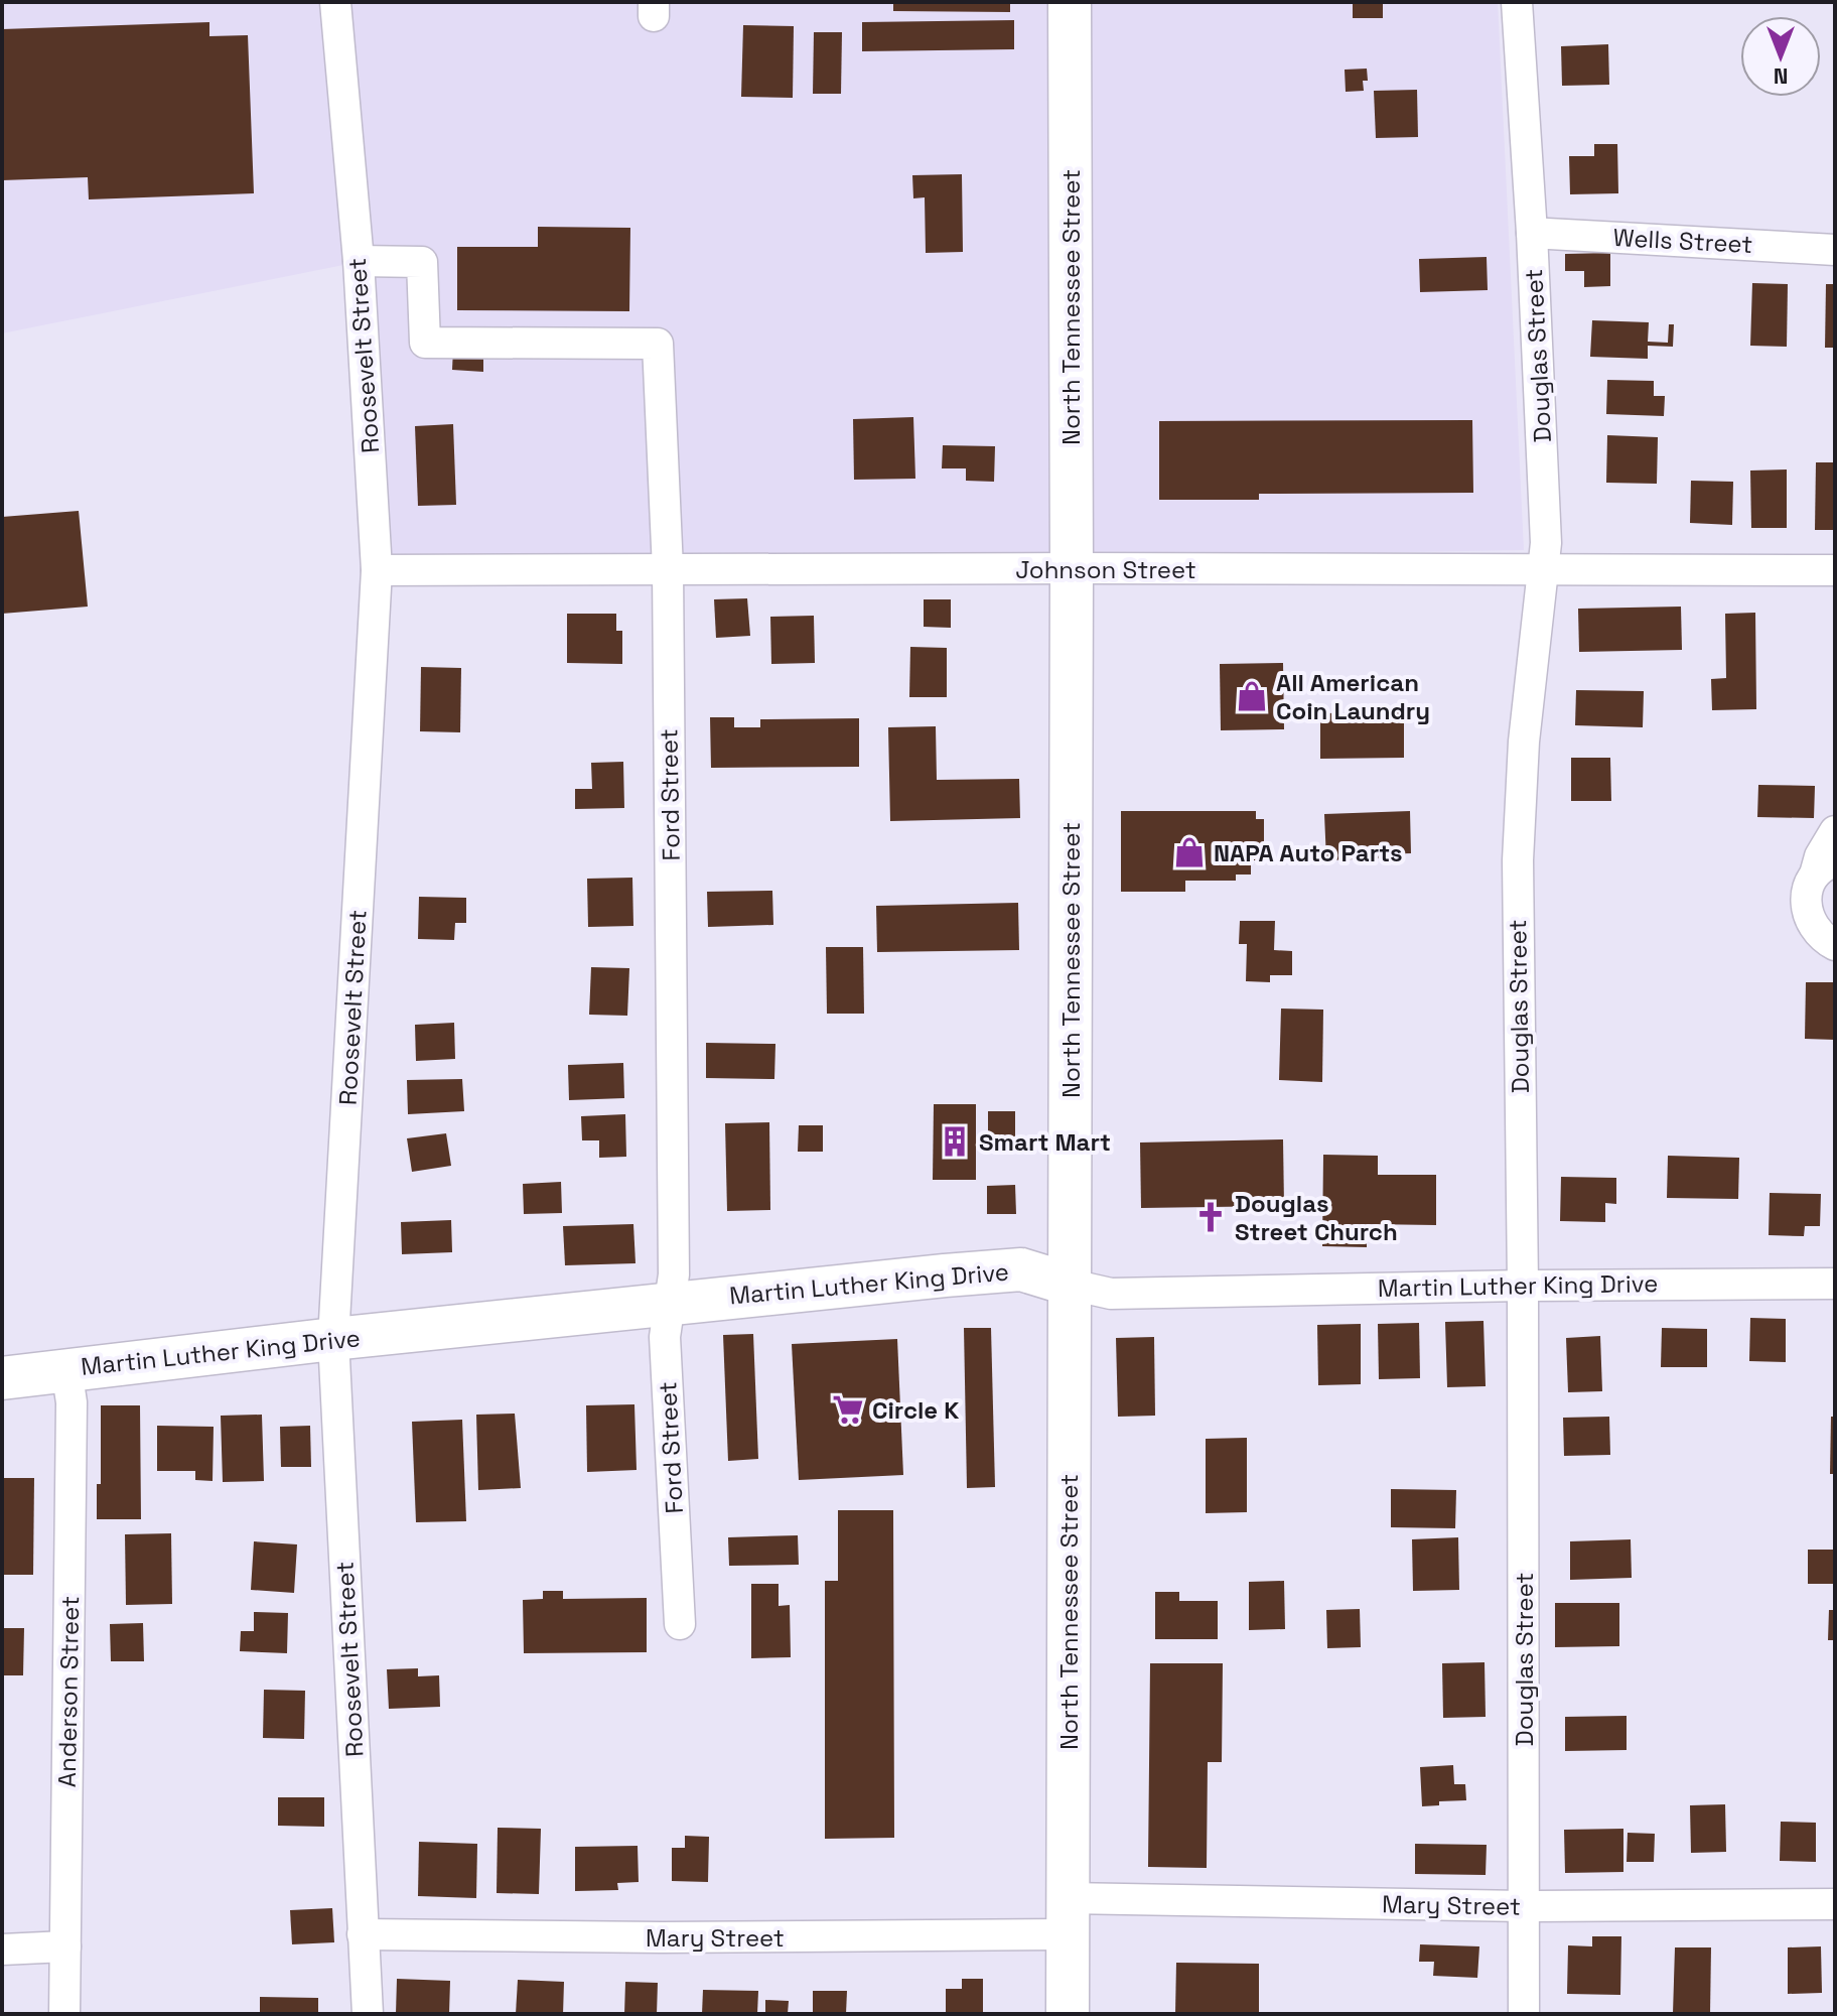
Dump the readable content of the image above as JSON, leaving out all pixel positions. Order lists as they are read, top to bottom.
{
  "streets": {
    "main road": ["North Tennessee Street", "Martin Luther King Drive"],
    "street": [
      "Wells Street",
      "Roosevelt Street",
      "Douglas Street",
      "Johnson Street",
      "Ford Street",
      "Anderson Street",
      "Mary Street"
    ]
  },
  "crossings": [
    ["Wells Street", "Douglas Street"],
    ["North Tennessee Street", "Johnson Street"],
    ["North Tennessee Street", "Martin Luther King Drive"],
    ["North Tennessee Street", "Mary Street"],
    ["Roosevelt Street", "Johnson Street"],
    ["Roosevelt Street", "Ford Street"],
    ["Roosevelt Street", "Martin Luther King Drive"],
    ["Roosevelt Street", "Mary Street"],
    ["Douglas Street", "Johnson Street"],
    ["Douglas Street", "Martin Luther King Drive"],
    ["Douglas Street", "Mary Street"],
    ["Johnson Street", "Ford Street"],
    ["Ford Street", "Martin Luther King Drive"],
    ["Martin Luther King Drive", "Anderson Street"]
  ],
  "places": {
    "shop": ["All American Coin Laundry", "NAPA Auto Parts"],
    "building": ["Smart Mart"],
    "church": ["Douglas Street Church"],
    "supermarket": ["Circle K"]
  },
  "north": "bottom"
}
